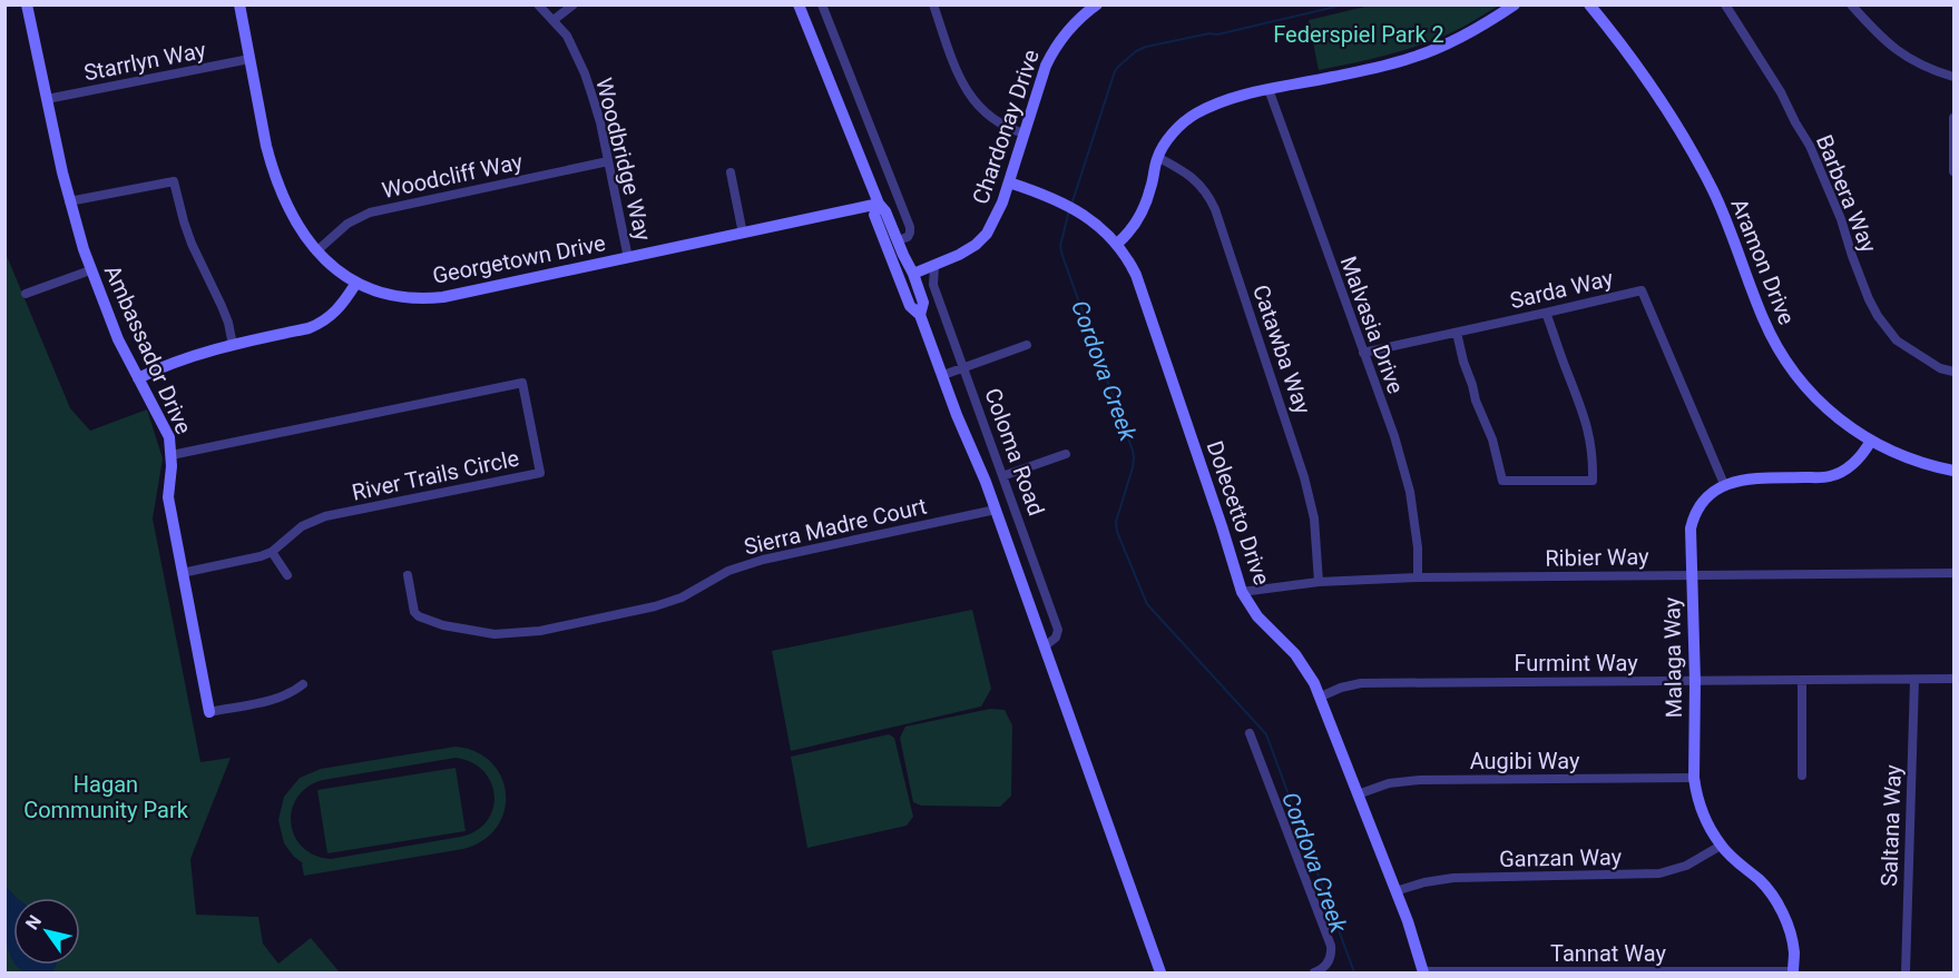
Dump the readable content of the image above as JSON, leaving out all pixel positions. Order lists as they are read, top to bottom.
{
  "streets": {
    "street": [
      "Starrlyn Way",
      "Chardonay Drive",
      "Woodbridge Way",
      "Woodcliff Way",
      "Barbera Way",
      "Georgetown Drive",
      "Aramon Drive",
      "Sarda Way",
      "Malvasia Drive",
      "Ambassador Drive",
      "Catawba Way",
      "Coloma Road",
      "River Trails Circle",
      "Dolecetto Drive",
      "Sierra Madre Court",
      "Ribier Way",
      "Malaga Way",
      "Furmint Way",
      "Augibi Way",
      "Saltana Way",
      "Ganzan Way",
      "Tannat Way"
    ]
  },
  "crossings": [
    ["Starrlyn Way", "Georgetown Drive"],
    ["Starrlyn Way", "Ambassador Drive"],
    ["Chardonay Drive", "Coloma Road"],
    ["Chardonay Drive", "Dolecetto Drive"],
    ["Woodbridge Way", "Woodcliff Way"],
    ["Woodbridge Way", "Georgetown Drive"],
    ["Woodcliff Way", "Georgetown Drive"],
    ["Georgetown Drive", "Coloma Road"],
    ["Sarda Way", "Malvasia Drive"],
    ["Sarda Way", "Malaga Way"],
    ["Malvasia Drive", "Ribier Way"],
    ["Ambassador Drive", "River Trails Circle"],
    ["Catawba Way", "Ribier Way"],
    ["Coloma Road", "Sierra Madre Court"],
    ["Dolecetto Drive", "Ribier Way"],
    ["Dolecetto Drive", "Furmint Way"],
    ["Dolecetto Drive", "Augibi Way"],
    ["Dolecetto Drive", "Ganzan Way"],
    ["Dolecetto Drive", "Tannat Way"],
    ["Ribier Way", "Malaga Way"],
    ["Malaga Way", "Furmint Way"],
    ["Malaga Way", "Augibi Way"],
    ["Malaga Way", "Ganzan Way"],
    ["Malaga Way", "Tannat Way"],
    ["Furmint Way", "Saltana Way"]
  ],
  "water": ["Cordova Creek"],
  "parks": ["Federspiel Park 2", "Hagan Community Park"],
  "north": "top left"
}
